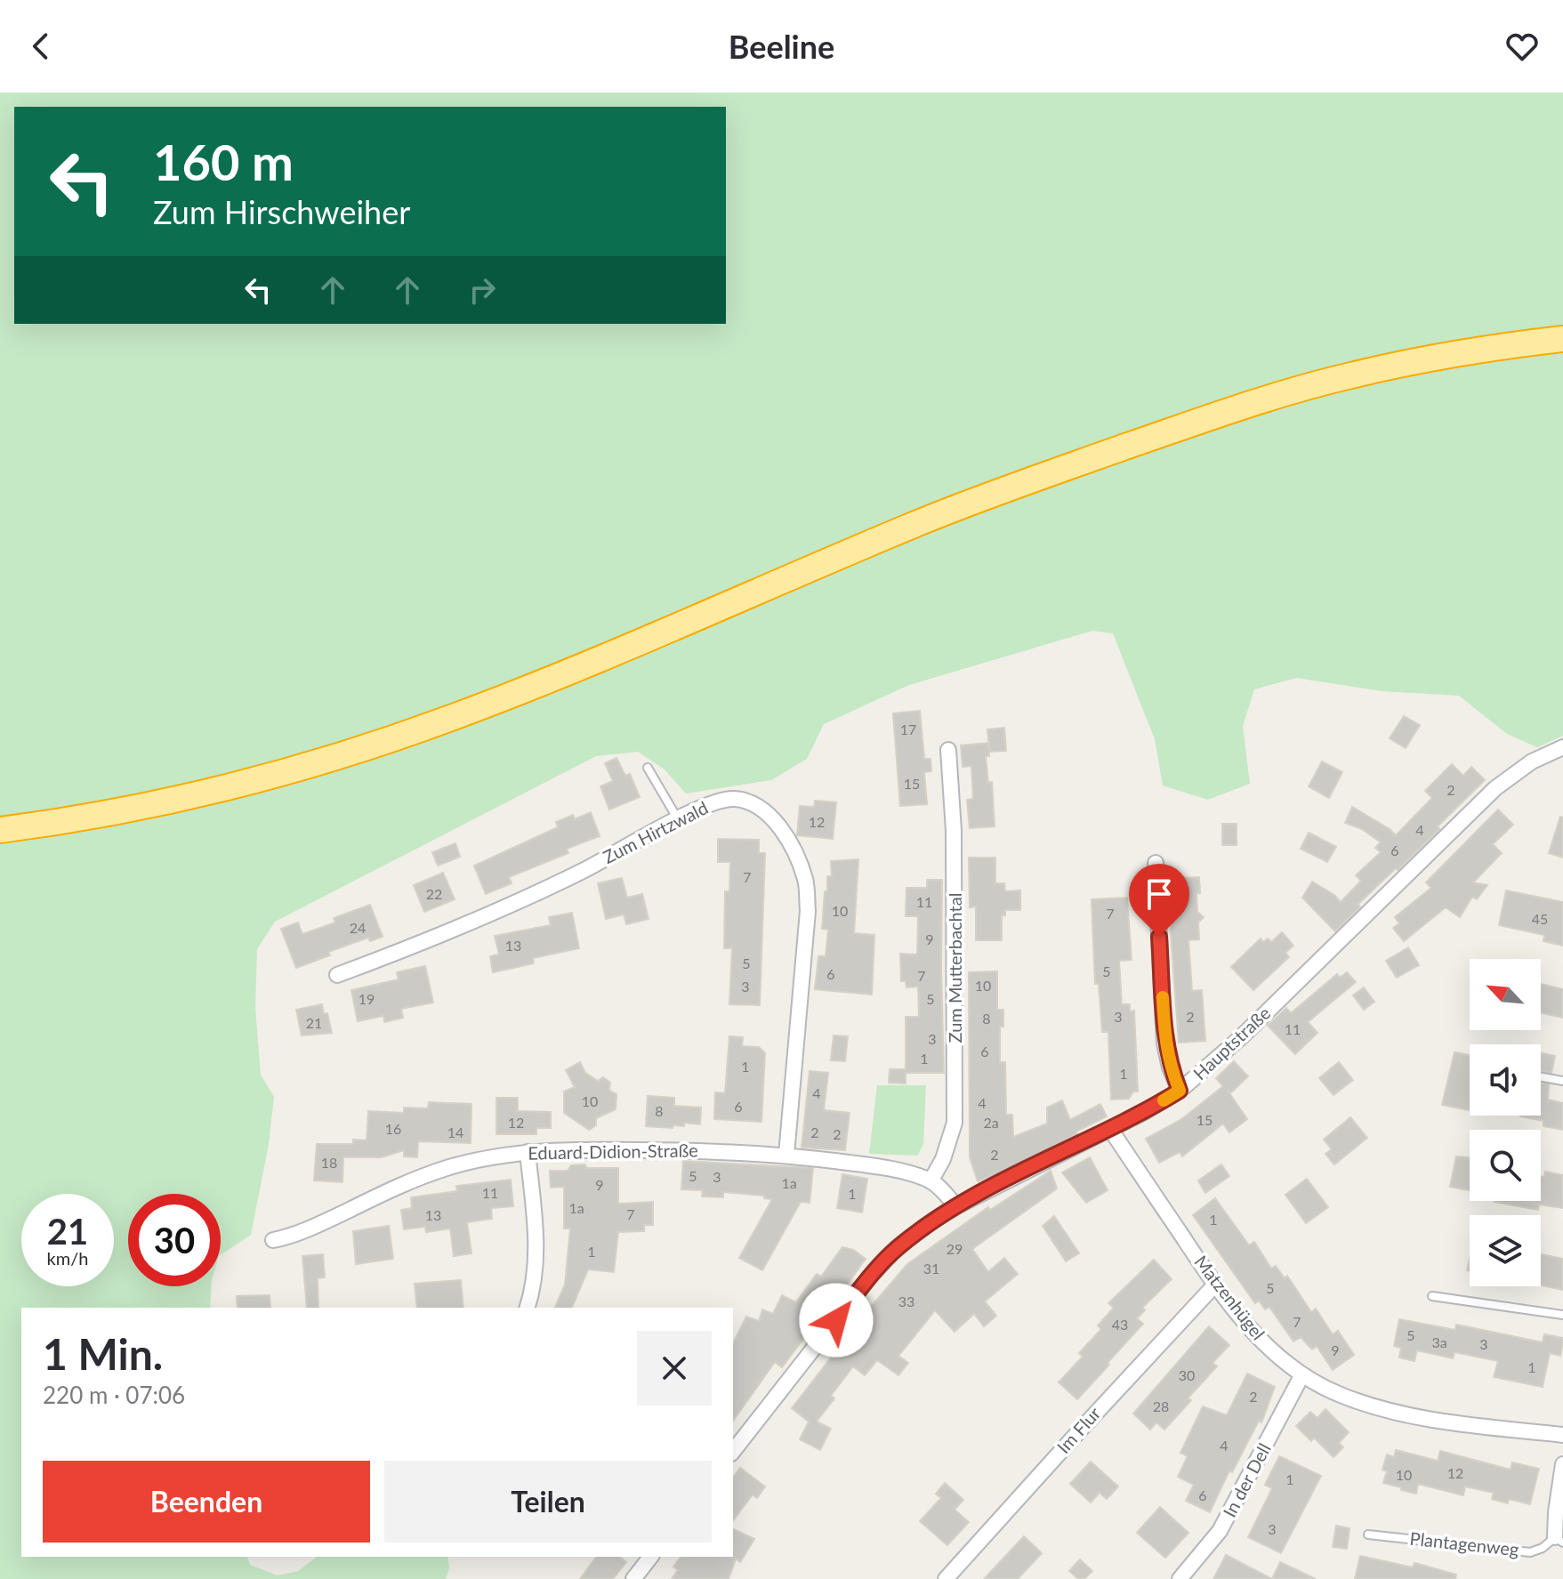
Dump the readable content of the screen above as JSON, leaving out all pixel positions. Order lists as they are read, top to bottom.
{
  "streets": {
    "street": [
      "Zum Hirtzwald",
      "Zum Mutterbachtal",
      "Hauptstraße",
      "Eduard-Didion-Straße",
      "Matzenhügel",
      "Im Flur",
      "In der Dell",
      "Plantagenweg"
    ]
  },
  "crossings": [
    ["Zum Hirtzwald", "Eduard-Didion-Straße"],
    ["Zum Mutterbachtal", "Eduard-Didion-Straße"],
    ["Hauptstraße", "Eduard-Didion-Straße"],
    ["Hauptstraße", "Matzenhügel"],
    ["Matzenhügel", "Im Flur"],
    ["Matzenhügel", "In der Dell"]
  ],
  "house_numbers": [
    "17",
    "15",
    "2",
    "12",
    "4",
    "6",
    "7",
    "22",
    "11",
    "10",
    "7",
    "45",
    "24",
    "9",
    "13",
    "5",
    "5",
    "6",
    "7",
    "10",
    "3",
    "19",
    "5",
    "3",
    "2",
    "8",
    "21",
    "11",
    "3",
    "6",
    "1",
    "1",
    "1",
    "4",
    "10",
    "4",
    "6",
    "8",
    "15",
    "12",
    "2a",
    "16",
    "14",
    "2",
    "2",
    "2",
    "18",
    "5",
    "3",
    "1a",
    "9",
    "11",
    "1",
    "1a",
    "7",
    "13",
    "1",
    "29",
    "1",
    "31",
    "5",
    "33",
    "7",
    "43",
    "5",
    "3a",
    "3",
    "9",
    "1",
    "30",
    "2",
    "28",
    "4",
    "12",
    "10",
    "1",
    "6",
    "3"
  ],
  "north": "top left",
  "page": {
    "header": "Beeline",
    "turn": ["160 m", "Zum Hirschweiher"],
    "speed": "21 km/h",
    "limit": "30",
    "heading": ["1 Min.", "220 m · 07:06"],
    "buttons": ["Beenden", "Teilen"]
  }
}
